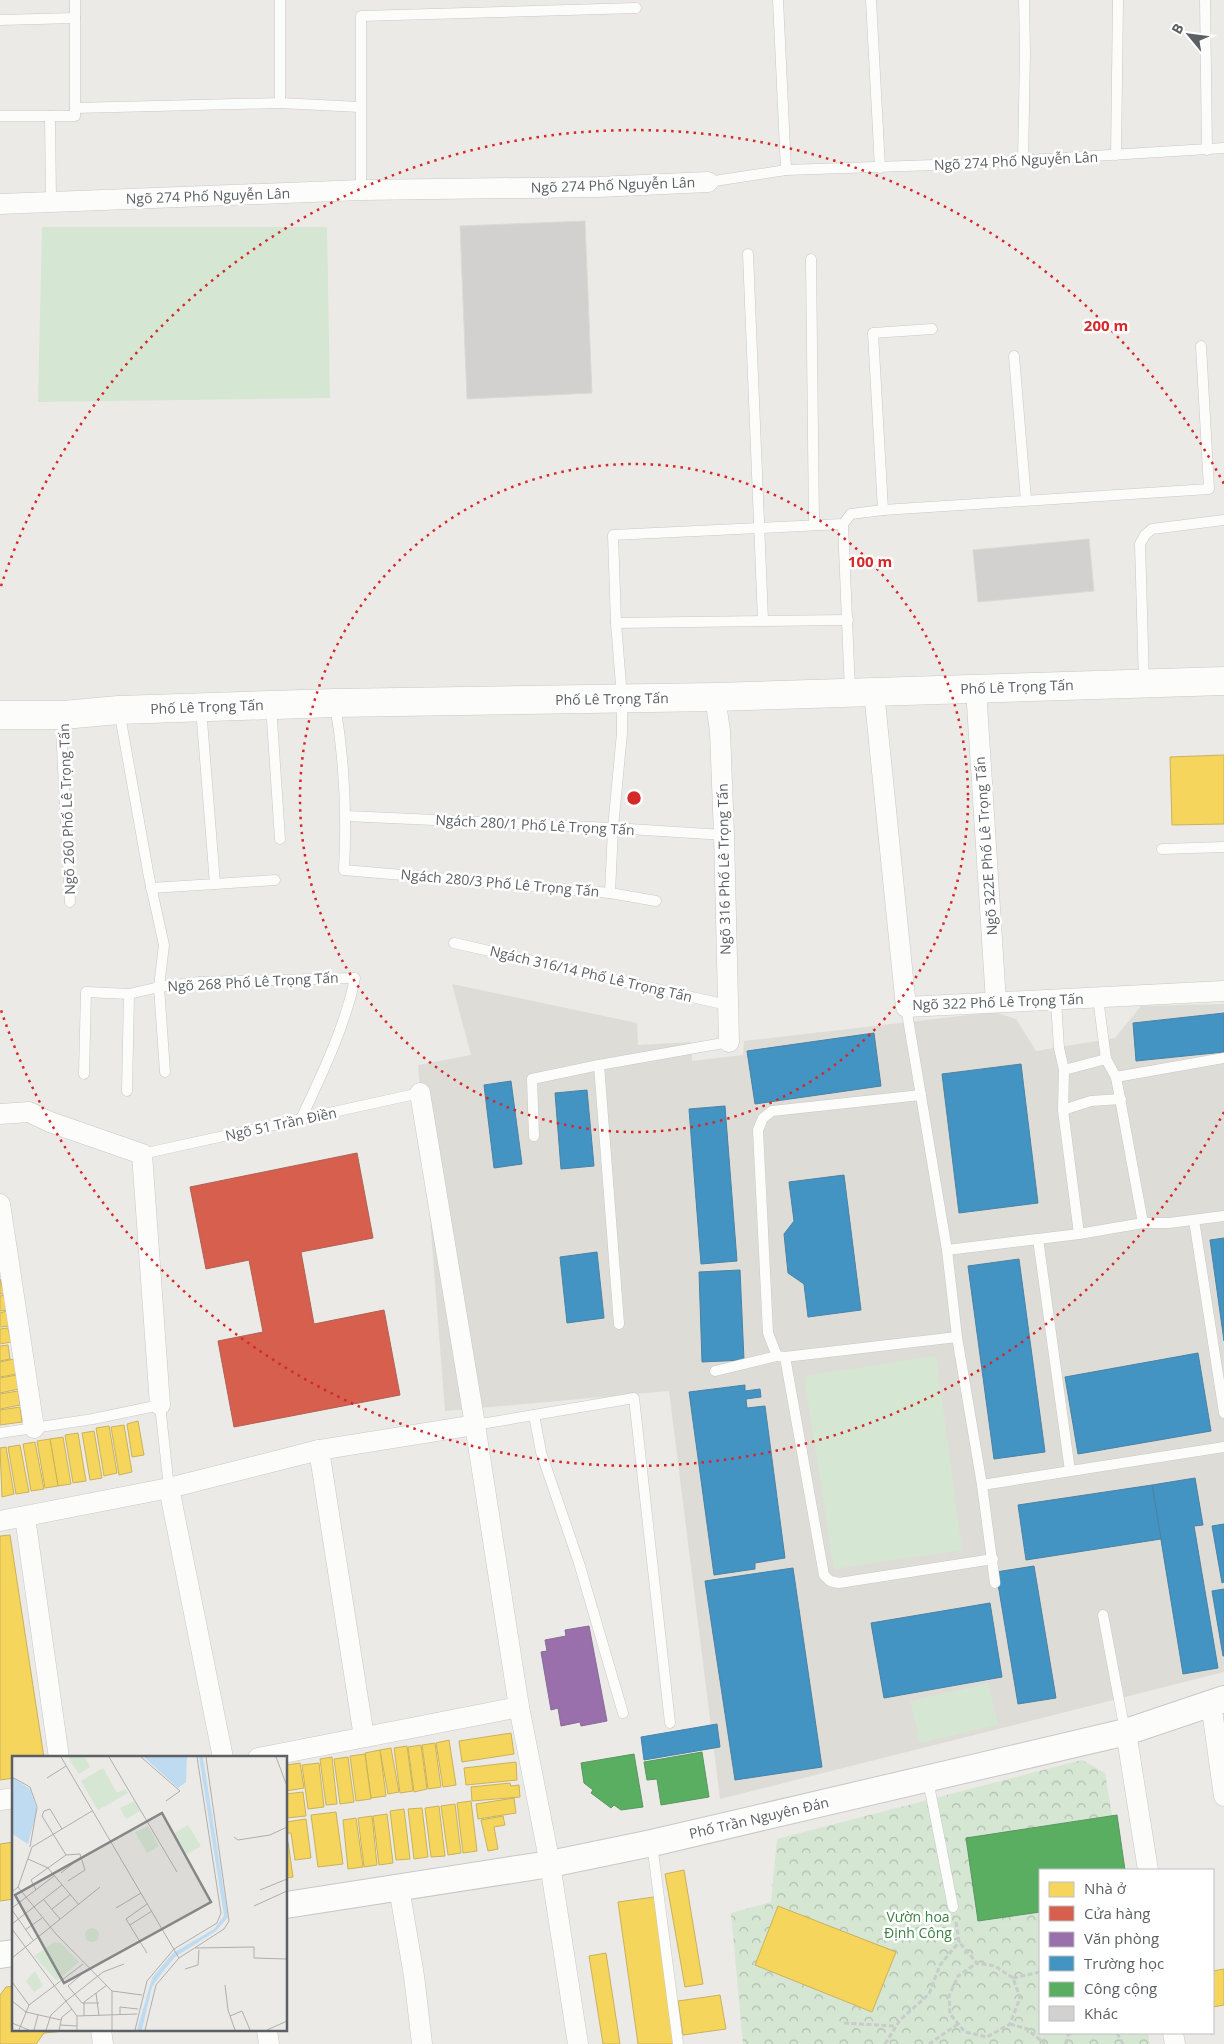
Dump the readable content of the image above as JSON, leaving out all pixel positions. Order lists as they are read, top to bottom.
{
  "streets": {
    "main road": ["Phố Lê Trọng Tấn"],
    "street": [
      "Ngõ 274 Phố Nguyễn Lân",
      "Ngõ 322E Phố Lê Trọng Tấn",
      "Ngõ 316 Phố Lê Trọng Tấn",
      "Ngõ 322 Phố Lê Trọng Tấn",
      "Phố Trần Nguyên Đán"
    ],
    "lane": [
      "Ngõ 260 Phố Lê Trọng Tấn",
      "Ngách 280/1 Phố Lê Trọng Tấn",
      "Ngách 280/3 Phố Lê Trọng Tấn",
      "Ngách 316/14 Phố Lê Trọng Tấn",
      "Ngõ 268 Phố Lê Trọng Tấn",
      "Ngõ 51 Trần Điền"
    ]
  },
  "crossings": [
    ["Phố Lê Trọng Tấn", "Ngõ 260 Phố Lê Trọng Tấn"],
    ["Phố Lê Trọng Tấn", "Ngõ 322E Phố Lê Trọng Tấn"],
    ["Phố Lê Trọng Tấn", "Ngõ 316 Phố Lê Trọng Tấn"],
    ["Phố Lê Trọng Tấn", "Ngõ 268 Phố Lê Trọng Tấn"],
    ["Phố Lê Trọng Tấn", "Ngõ 322 Phố Lê Trọng Tấn"],
    ["Ngách 280/1 Phố Lê Trọng Tấn", "Ngõ 316 Phố Lê Trọng Tấn"],
    ["Ngách 280/1 Phố Lê Trọng Tấn", "Ngách 280/3 Phố Lê Trọng Tấn"],
    ["Ngõ 322E Phố Lê Trọng Tấn", "Ngõ 322 Phố Lê Trọng Tấn"],
    ["Ngõ 316 Phố Lê Trọng Tấn", "Ngách 316/14 Phố Lê Trọng Tấn"],
    ["Ngõ 268 Phố Lê Trọng Tấn", "Ngõ 51 Trần Điền"]
  ],
  "parks": ["Vườn hoa Định Công"],
  "legend": [
    "Nhà ở",
    "Cửa hàng",
    "Văn phòng",
    "Trường học",
    "Công cộng",
    "Khác"
  ],
  "north": "top left",
  "rings": ["200 m", "100 m"]
}
